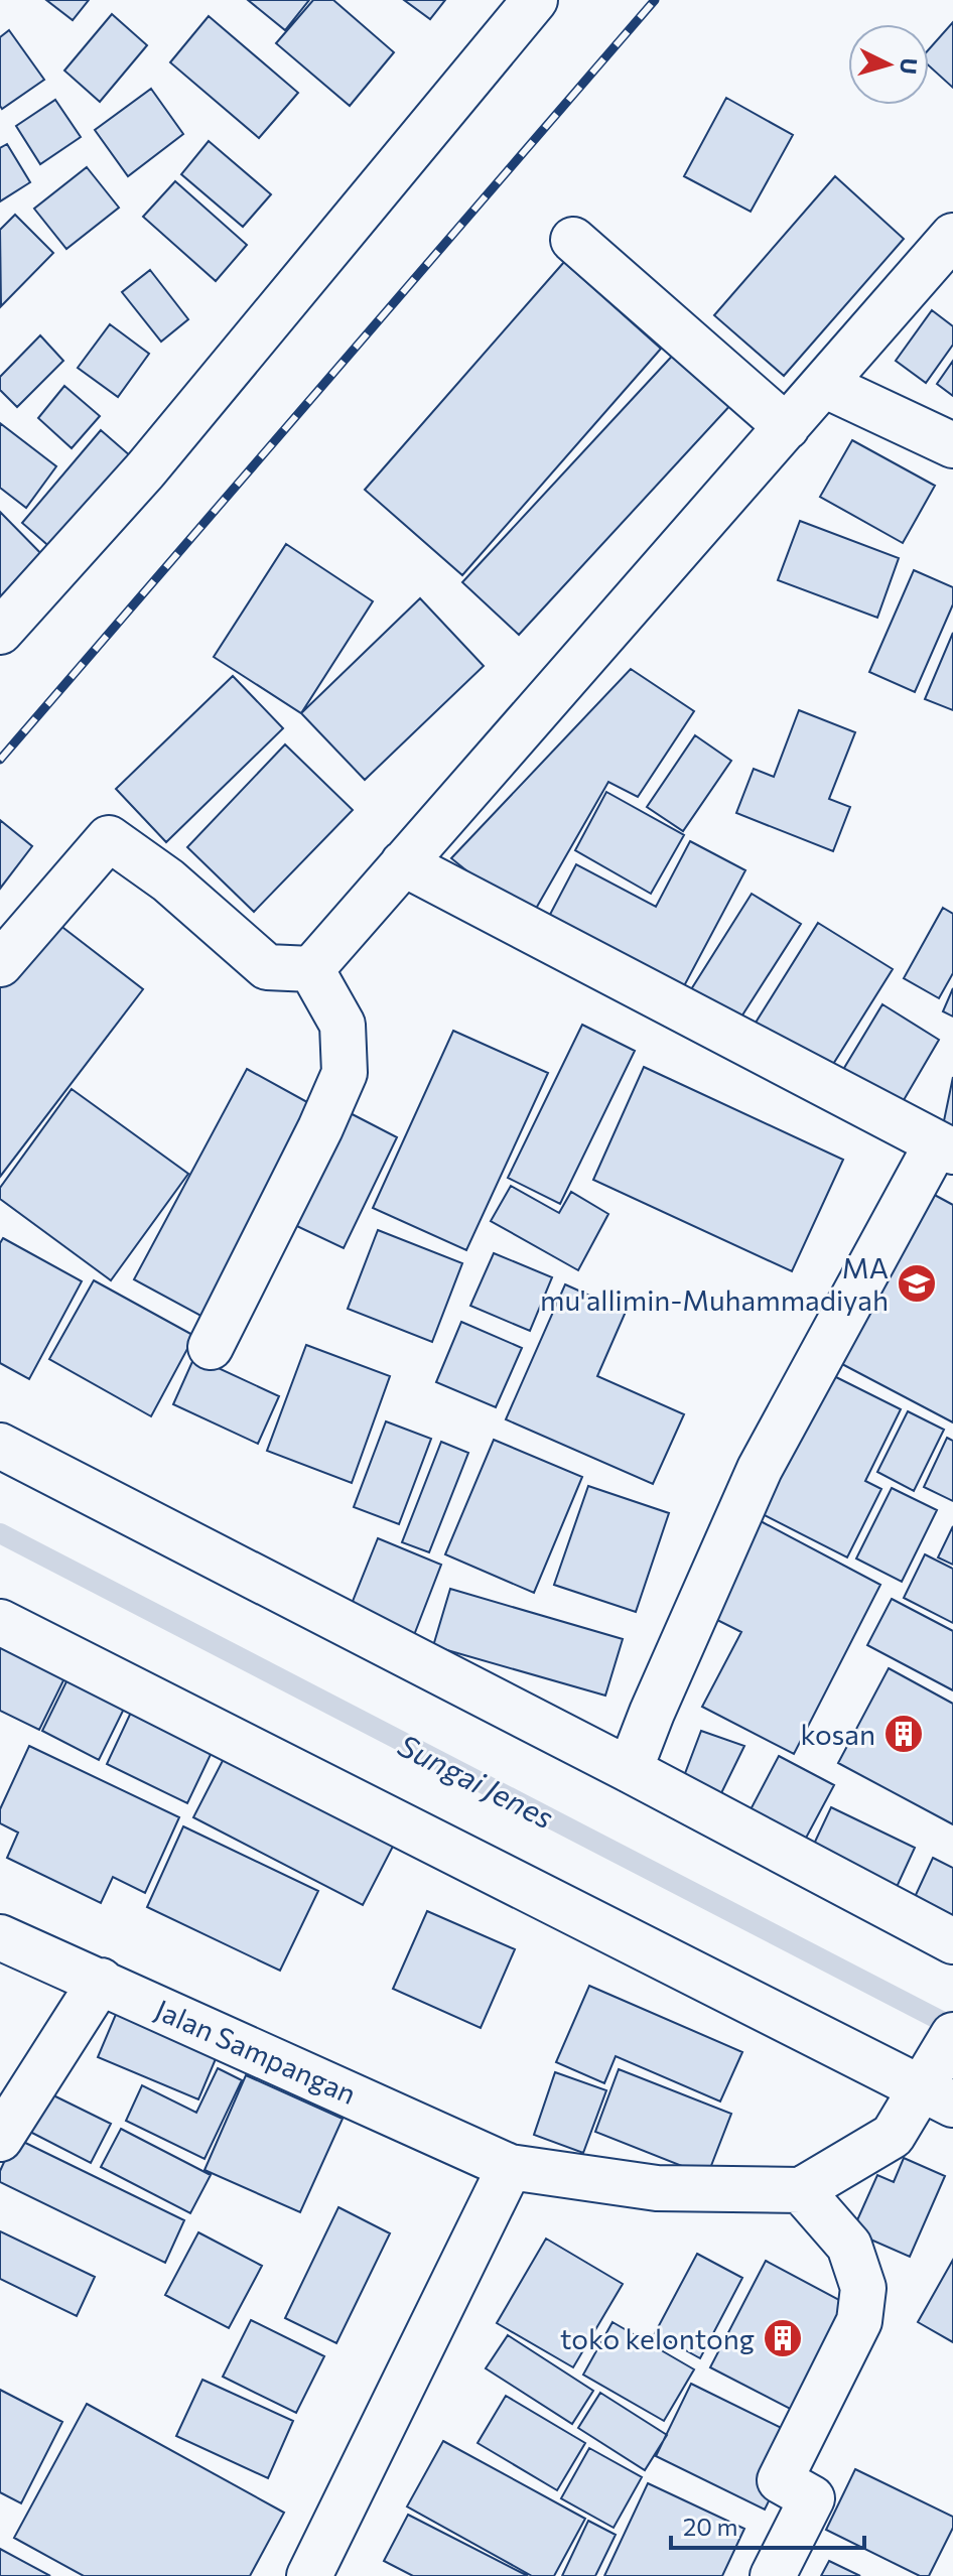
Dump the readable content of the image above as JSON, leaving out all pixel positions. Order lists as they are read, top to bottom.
{
  "streets": {
    "street": ["Jalan Sampangan"]
  },
  "water": ["Sungai Jenes"],
  "places": {
    "school or university": ["MA mu'allimin-Muhammadiyah"],
    "building": ["kosan", "toko kelontong"]
  },
  "scale_bar": "20 m",
  "north": "right"
}
